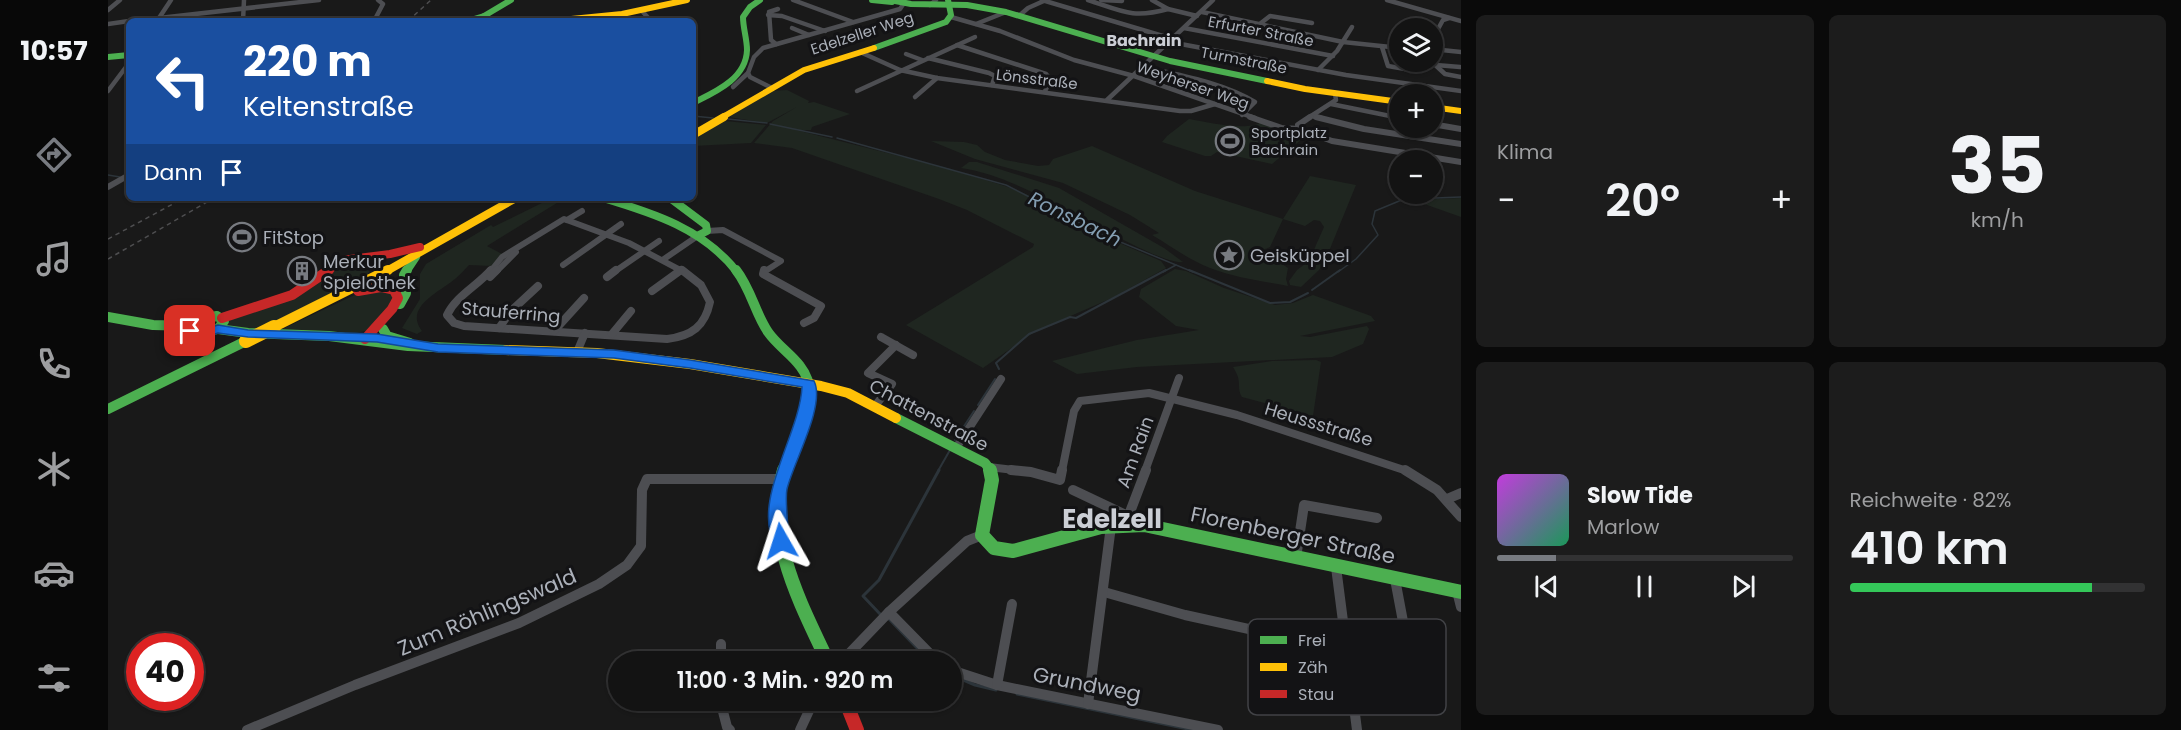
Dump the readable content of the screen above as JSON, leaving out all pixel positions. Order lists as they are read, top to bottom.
{
  "streets": {
    "main road": [
      "Edelzeller Weg",
      "Turmstraße",
      "Chattenstraße",
      "Florenberger Straße"
    ],
    "street": [
      "Erfurter Straße",
      "Lönsstraße",
      "Weyherser Weg",
      "Stauferring",
      "Heussstraße",
      "Am Rain",
      "Zum Röhlingswald",
      "Grundweg"
    ]
  },
  "crossings": [
    ["Edelzeller Weg", "Turmstraße"],
    ["Edelzeller Weg", "Lönsstraße"],
    ["Edelzeller Weg", "Weyherser Weg"],
    ["Turmstraße", "Weyherser Weg"],
    ["Lönsstraße", "Weyherser Weg"],
    ["Stauferring", "Chattenstraße"],
    ["Chattenstraße", "Am Rain"],
    ["Chattenstraße", "Florenberger Straße"],
    ["Heussstraße", "Am Rain"],
    ["Am Rain", "Florenberger Straße"]
  ],
  "districts": ["Bachrain", "Edelzell"],
  "water": ["Ronsbach"],
  "places": {
    "sports": ["Sportplatz Bachrain", "FitStop"],
    "place": ["Geisküppel"],
    "building": ["Merkur Spielothek"]
  },
  "legend": ["Frei", "Zäh", "Stau"],
  "page": {
    "tabs": "10:57",
    "tile": [
      "Klima",
      ["35", "km/h"],
      ["Reichweite · 82%", "410 km"]
    ],
    "map_buttons": ["+", "−"],
    "turn": ["220 m", "Keltenstraße"],
    "then": "Dann",
    "heat": ["−", "20°", "+"],
    "song": ["Slow Tide", "Marlow"],
    "limit": "40",
    "trip": "11:00 · 3 Min. · 920 m"
  }
}
